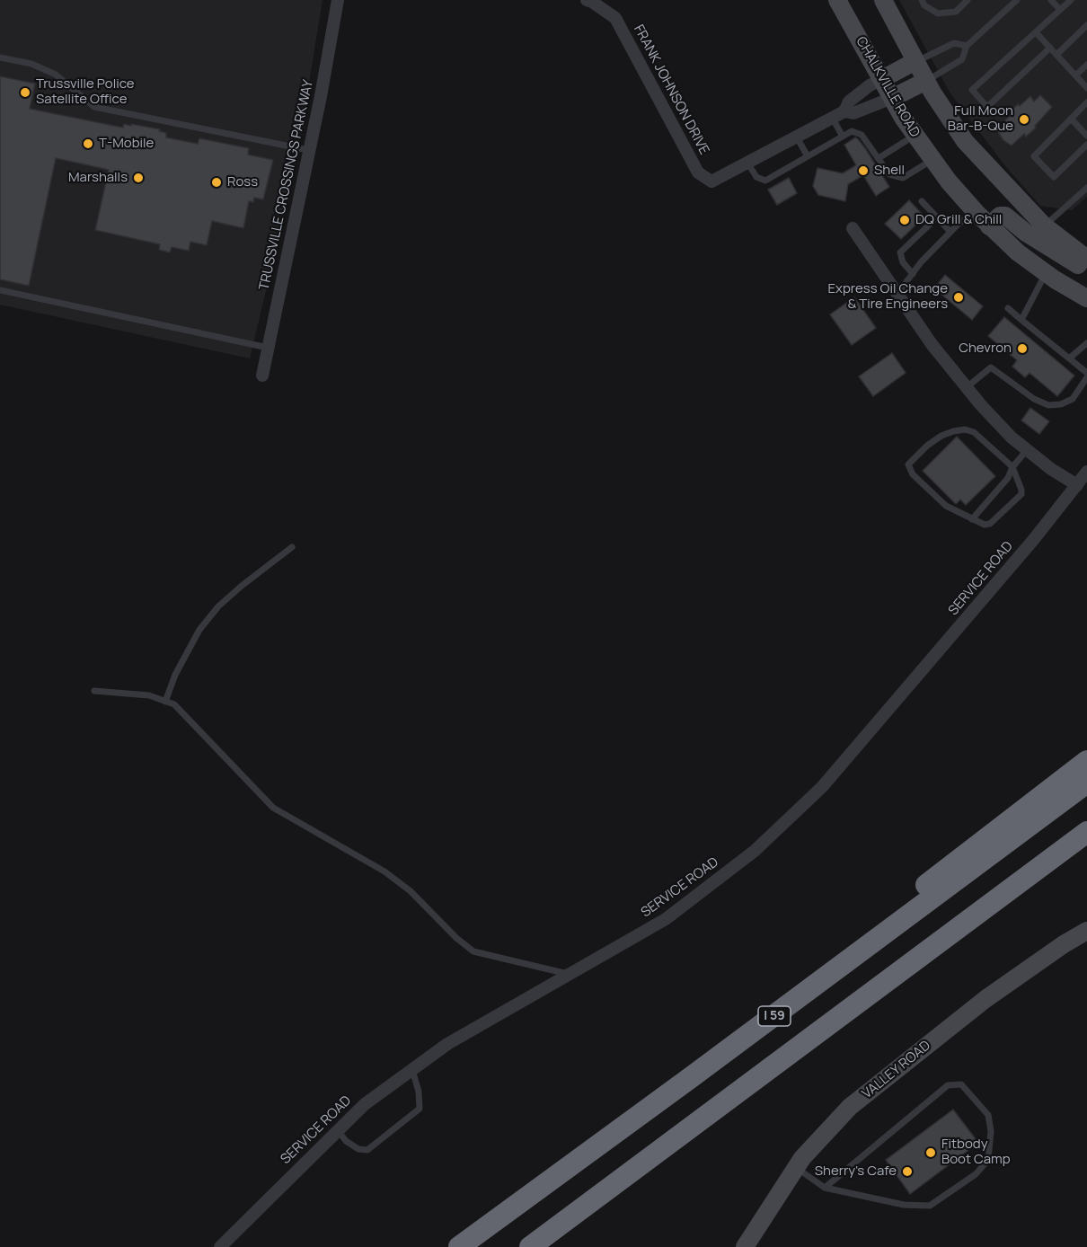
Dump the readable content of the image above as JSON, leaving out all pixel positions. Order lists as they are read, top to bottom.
{
  "streets": {
    "highway": ["I 59"],
    "main road": ["CHALKVILLE ROAD", "VALLEY ROAD"],
    "street": ["FRANK JOHNSON DRIVE", "TRUSSVILLE CROSSINGS PARKWAY", "SERVICE ROAD"]
  },
  "crossings": [
    ["CHALKVILLE ROAD", "FRANK JOHNSON DRIVE"]
  ],
  "places": [
    "Trussville Police Satellite Office",
    "Full Moon Bar-B-Que",
    "T-Mobile",
    "Shell",
    "Marshalls",
    "Ross",
    "DQ Grill & Chill",
    "Express Oil Change & Tire Engineers",
    "Chevron",
    "Fitbody Boot Camp",
    "Sherry's Cafe"
  ]
}
